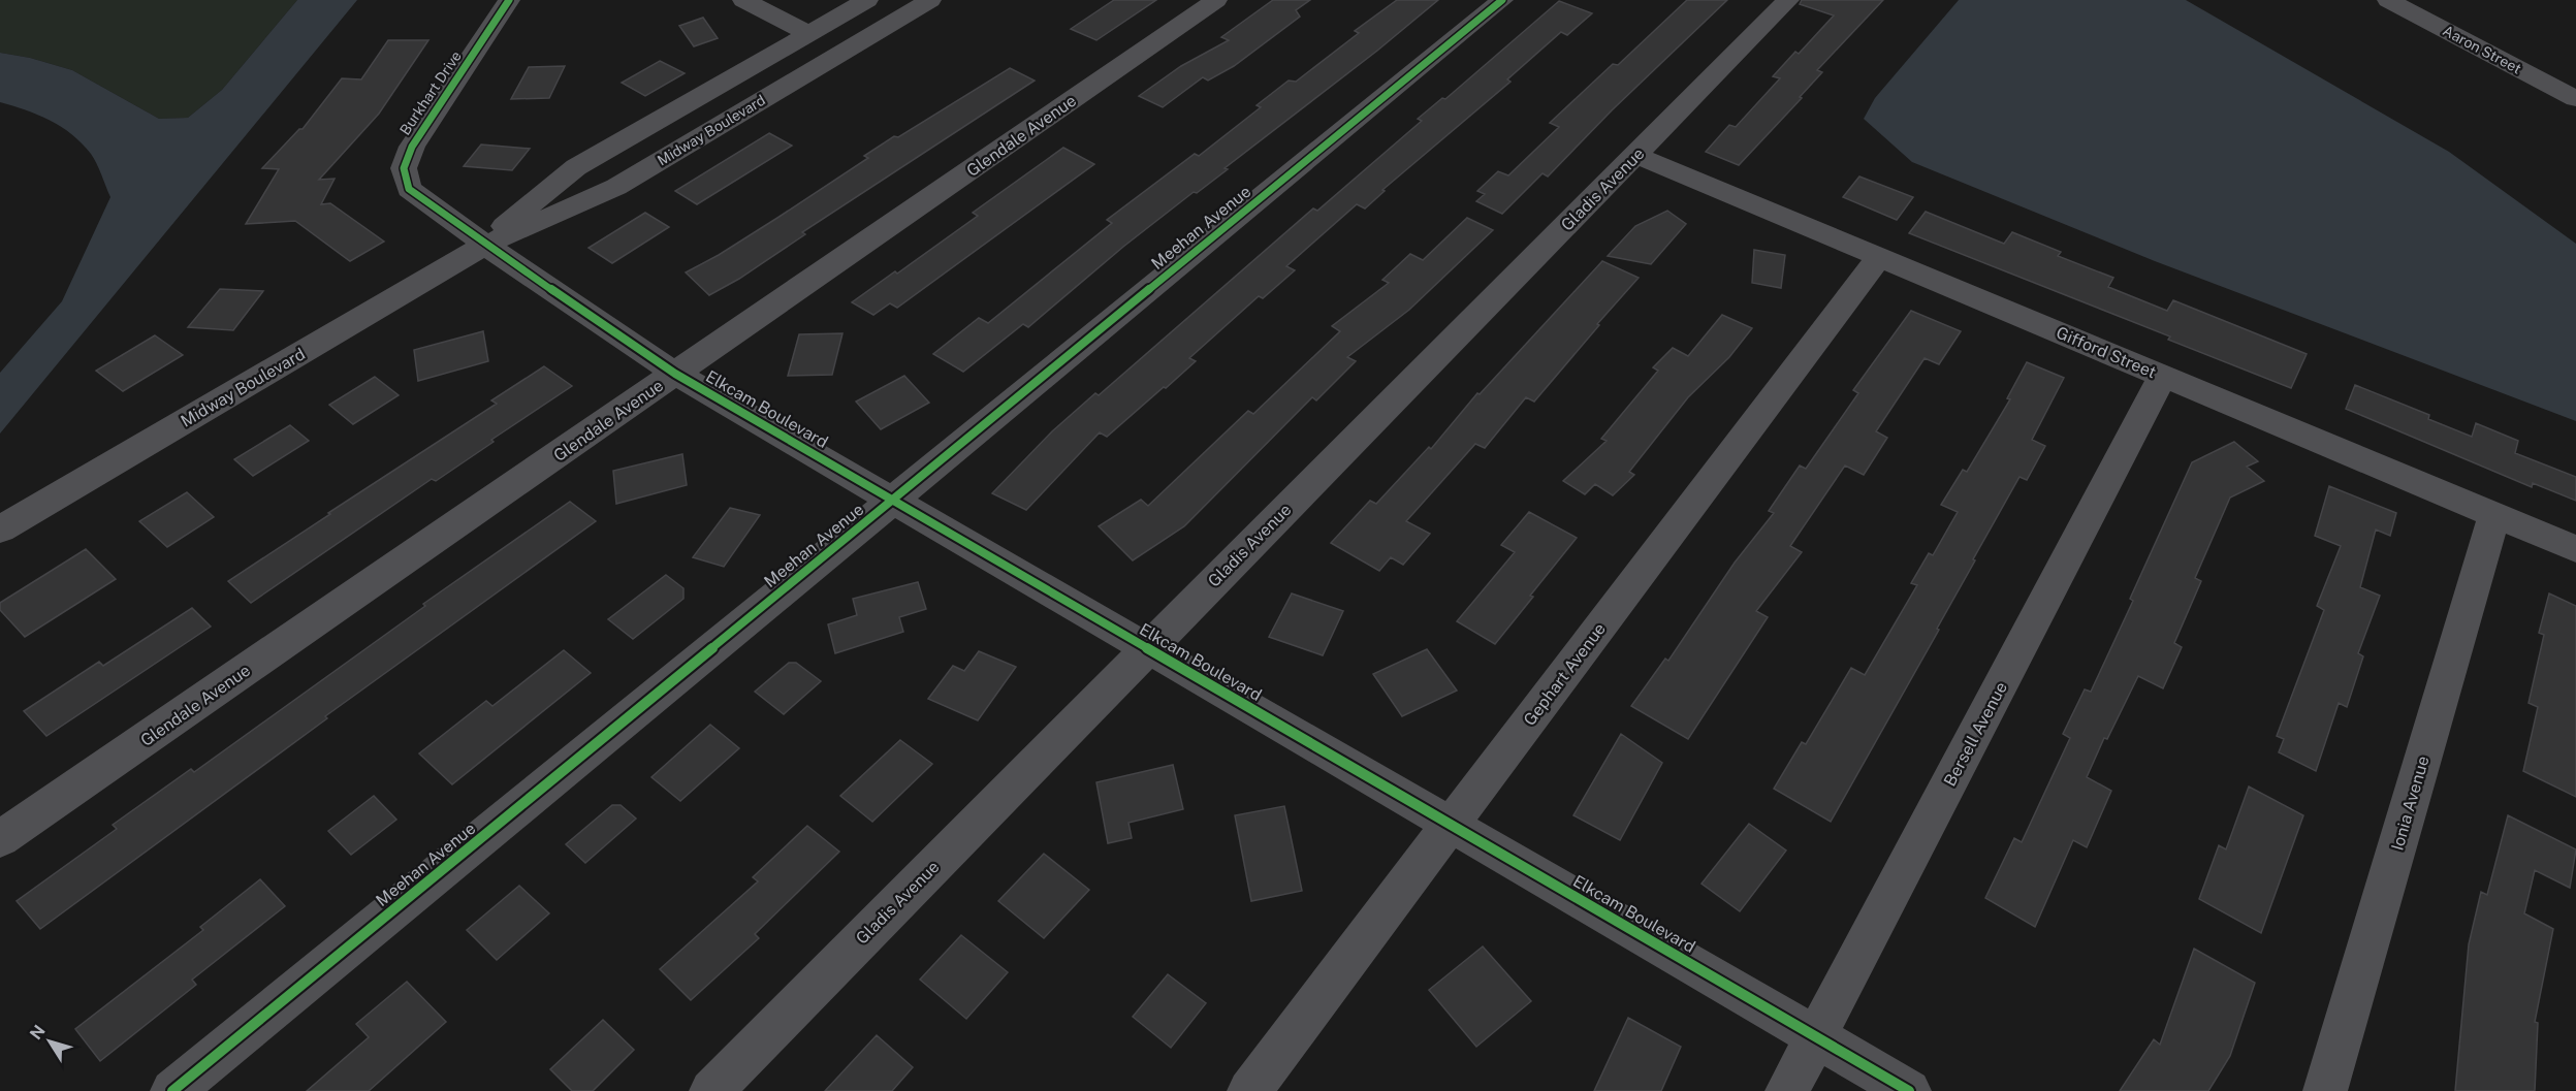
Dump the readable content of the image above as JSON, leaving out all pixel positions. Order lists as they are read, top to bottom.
{
  "streets": {
    "street": [
      "Aaron Street",
      "Burkhart Drive",
      "Midway Boulevard",
      "Glendale Avenue",
      "Gladis Avenue",
      "Meehan Avenue",
      "Gifford Street",
      "Elkcam Boulevard",
      "Gephart Avenue",
      "Bersell Avenue",
      "Ionia Avenue"
    ]
  },
  "crossings": [
    ["Burkhart Drive", "Midway Boulevard"],
    ["Burkhart Drive", "Elkcam Boulevard"],
    ["Midway Boulevard", "Elkcam Boulevard"],
    ["Glendale Avenue", "Elkcam Boulevard"],
    ["Gladis Avenue", "Gifford Street"],
    ["Gladis Avenue", "Elkcam Boulevard"],
    ["Meehan Avenue", "Elkcam Boulevard"],
    ["Gifford Street", "Gephart Avenue"],
    ["Gifford Street", "Bersell Avenue"],
    ["Gifford Street", "Ionia Avenue"],
    ["Elkcam Boulevard", "Gephart Avenue"],
    ["Elkcam Boulevard", "Bersell Avenue"]
  ],
  "north": "top left"
}
